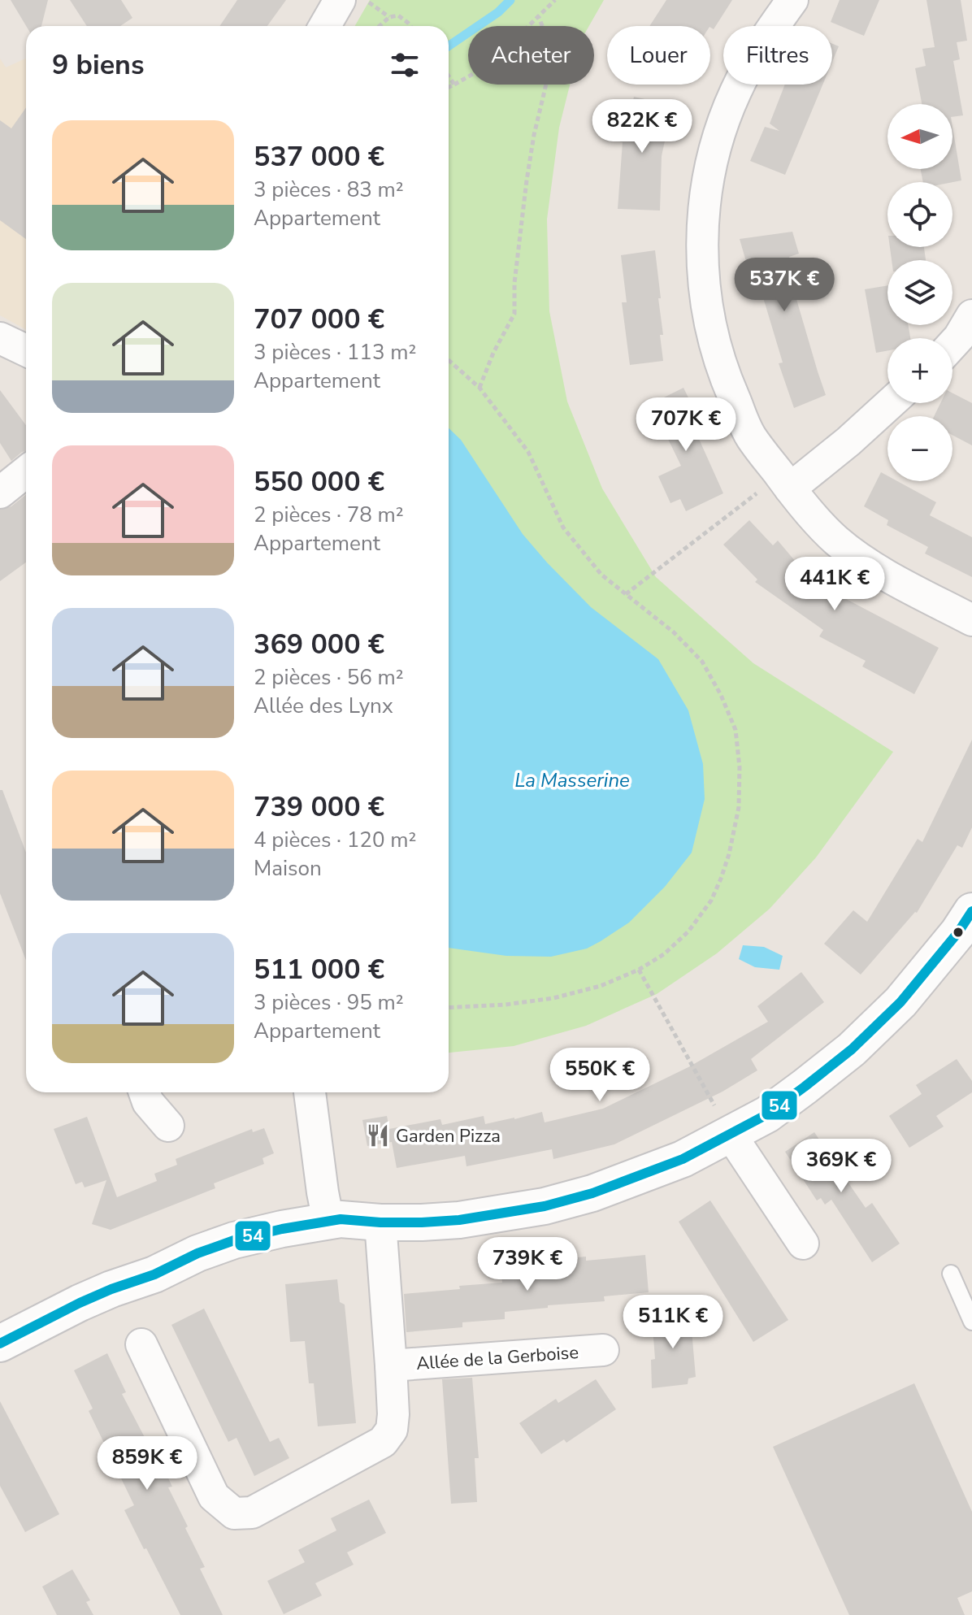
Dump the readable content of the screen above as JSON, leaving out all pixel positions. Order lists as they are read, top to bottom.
{
  "streets": {
    "street": ["Allée de la Gerboise"]
  },
  "water": ["La Masserine"],
  "places": {
    "restaurant": ["Garden Pizza"]
  },
  "lines": ["transit line 54"],
  "north": "left",
  "page": {
    "chip": ["Acheter", "Louer", "Filtres"],
    "heading": "9 biens",
    "price": [
      "822K €",
      "537K €",
      "707K €",
      "441K €",
      "550K €",
      "369K €",
      "739K €",
      "511K €",
      "859K €"
    ],
    "map_buttons": ["+", "−"],
    "list": [
      {
        "name": "537 000 €",
        "note": "3 pièces · 83 m² · Appartement"
      },
      {
        "name": "707 000 €",
        "note": "3 pièces · 113 m² · Appartement"
      },
      {
        "name": "550 000 €",
        "note": "2 pièces · 78 m² · Appartement"
      },
      {
        "name": "369 000 €",
        "note": "2 pièces · 56 m² · Allée des Lynx"
      },
      {
        "name": "739 000 €",
        "note": "4 pièces · 120 m² · Maison"
      },
      {
        "name": "511 000 €",
        "note": "3 pièces · 95 m² · Appartement"
      }
    ]
  }
}
